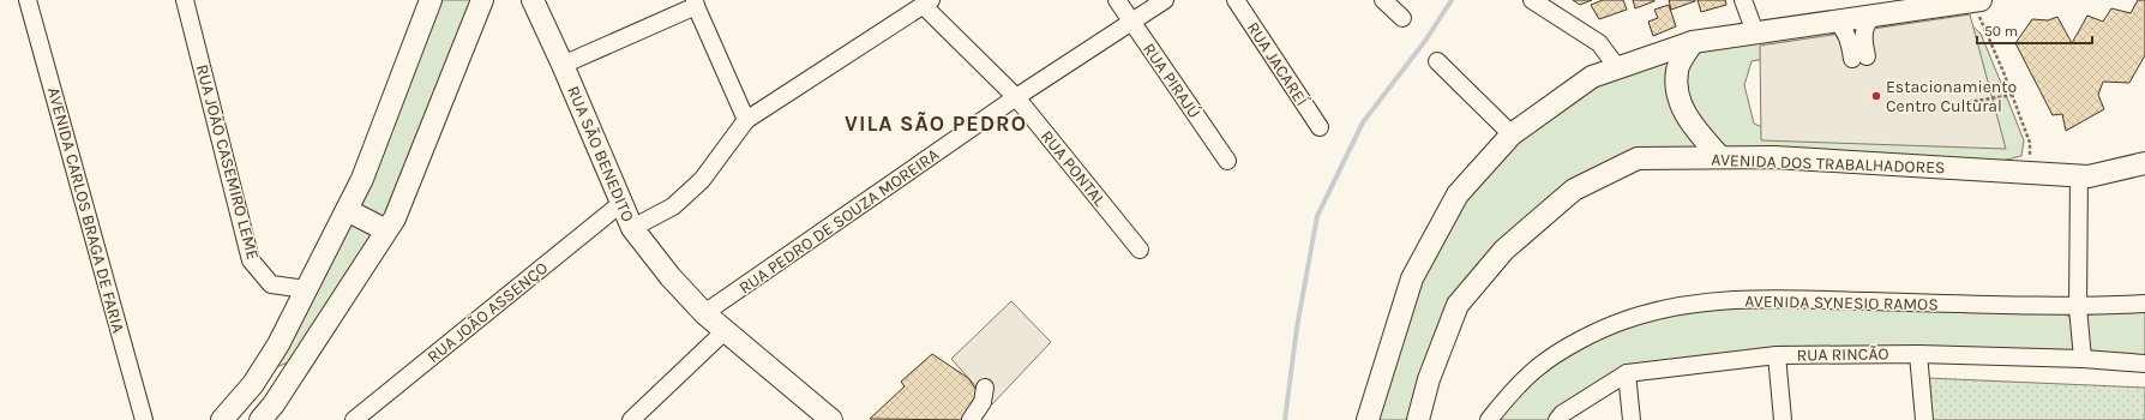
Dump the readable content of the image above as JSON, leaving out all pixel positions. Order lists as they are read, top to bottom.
{
  "streets": {
    "main road": ["RUA SÃO BENEDITO", "AVENIDA DOS TRABALHADORES"],
    "street": [
      "RUA JACAREÍ",
      "RUA PIRAJÚ",
      "RUA JOÃO CASEMIRO LEME",
      "RUA PONTAL",
      "AVENIDA CARLOS BRAGA DE FARIA",
      "RUA PEDRO DE SOUZA MOREIRA",
      "AVENIDA SYNESIO RAMOS",
      "RUA JOÃO ASSENÇO",
      "RUA RINCÃO"
    ]
  },
  "crossings": [
    ["RUA PIRAJÚ", "RUA PEDRO DE SOUZA MOREIRA"],
    ["RUA SÃO BENEDITO", "RUA PEDRO DE SOUZA MOREIRA"],
    ["RUA SÃO BENEDITO", "RUA JOÃO ASSENÇO"],
    ["RUA PONTAL", "RUA PEDRO DE SOUZA MOREIRA"]
  ],
  "districts": ["VILA SÃO PEDRO"],
  "places": ["Estacionamiento Centro Cultural"],
  "scale_bar": "50 m"
}
